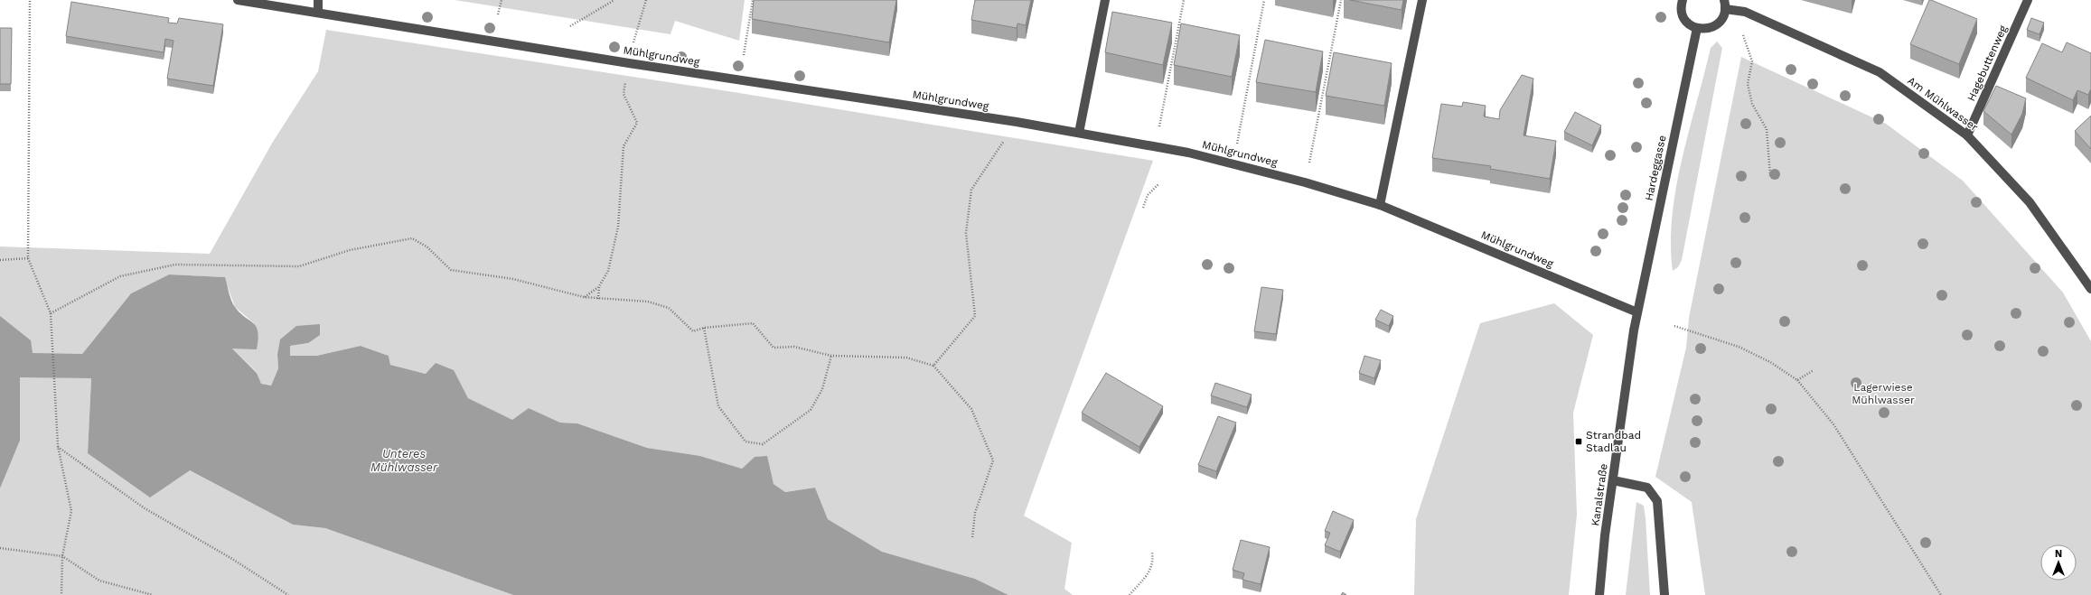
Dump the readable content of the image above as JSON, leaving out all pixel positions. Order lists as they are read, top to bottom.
{
  "streets": {
    "street": [
      "Mühlgrundweg",
      "Hagebuttenweg",
      "Am Mühlwasser",
      "Hardeggasse",
      "Kanalstraße"
    ]
  },
  "crossings": [
    ["Mühlgrundweg", "Hardeggasse"],
    ["Mühlgrundweg", "Kanalstraße"],
    ["Hagebuttenweg", "Am Mühlwasser"],
    ["Hardeggasse", "Kanalstraße"]
  ],
  "water": ["Unteres Mühlwasser"],
  "parks": ["Lagerwiese Mühlwasser"],
  "places": {
    "transit": ["Strandbad Stadlau"]
  },
  "north": "top"
}
